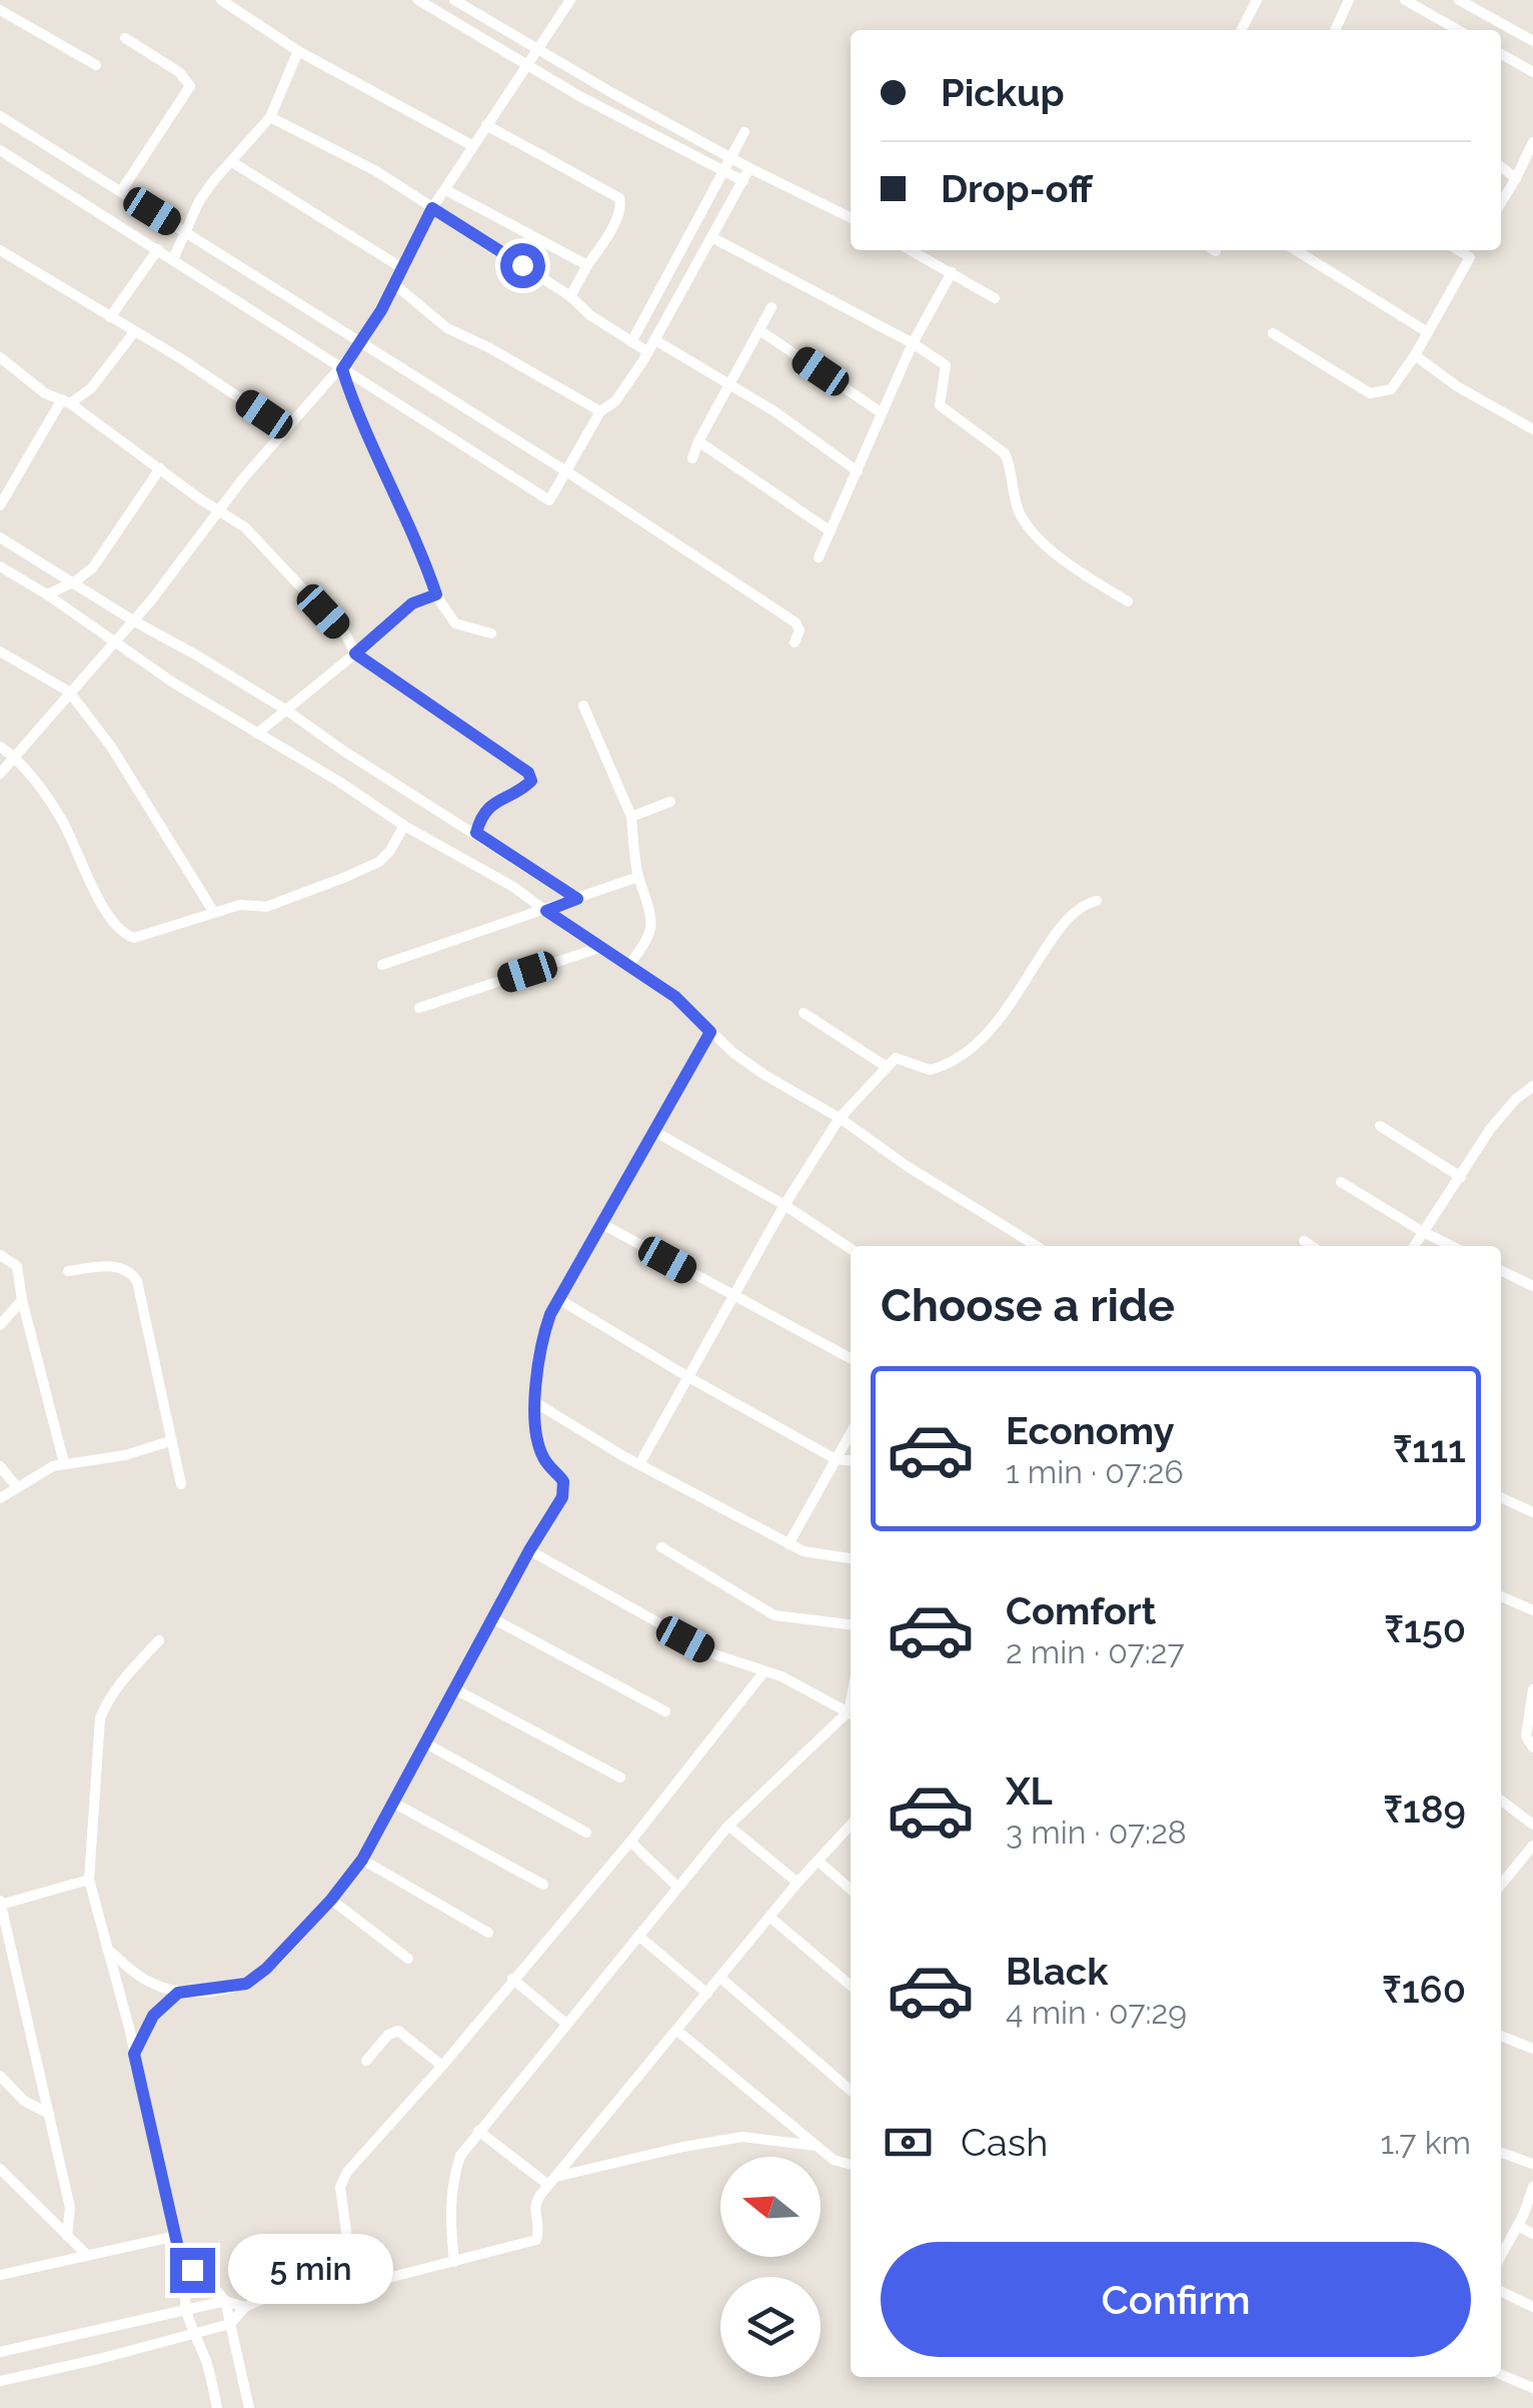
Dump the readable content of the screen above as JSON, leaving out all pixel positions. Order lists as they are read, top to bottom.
{
  "north": "left",
  "page": {
    "banner": ["Pickup", "Drop-off"],
    "heading": "Choose a ride",
    "list": [
      {
        "name": "Economy",
        "note": "1 min · 07:26",
        "value": "₹111"
      },
      {
        "name": "Comfort",
        "note": "2 min · 07:27",
        "value": "₹150"
      },
      {
        "name": "XL",
        "note": "3 min · 07:28",
        "value": "₹189"
      },
      {
        "name": "Black",
        "note": "4 min · 07:29",
        "value": "₹160"
      }
    ],
    "pay": ["Cash", "1.7 km"],
    "buttons": "Confirm",
    "bubble": "5 min"
  }
}
